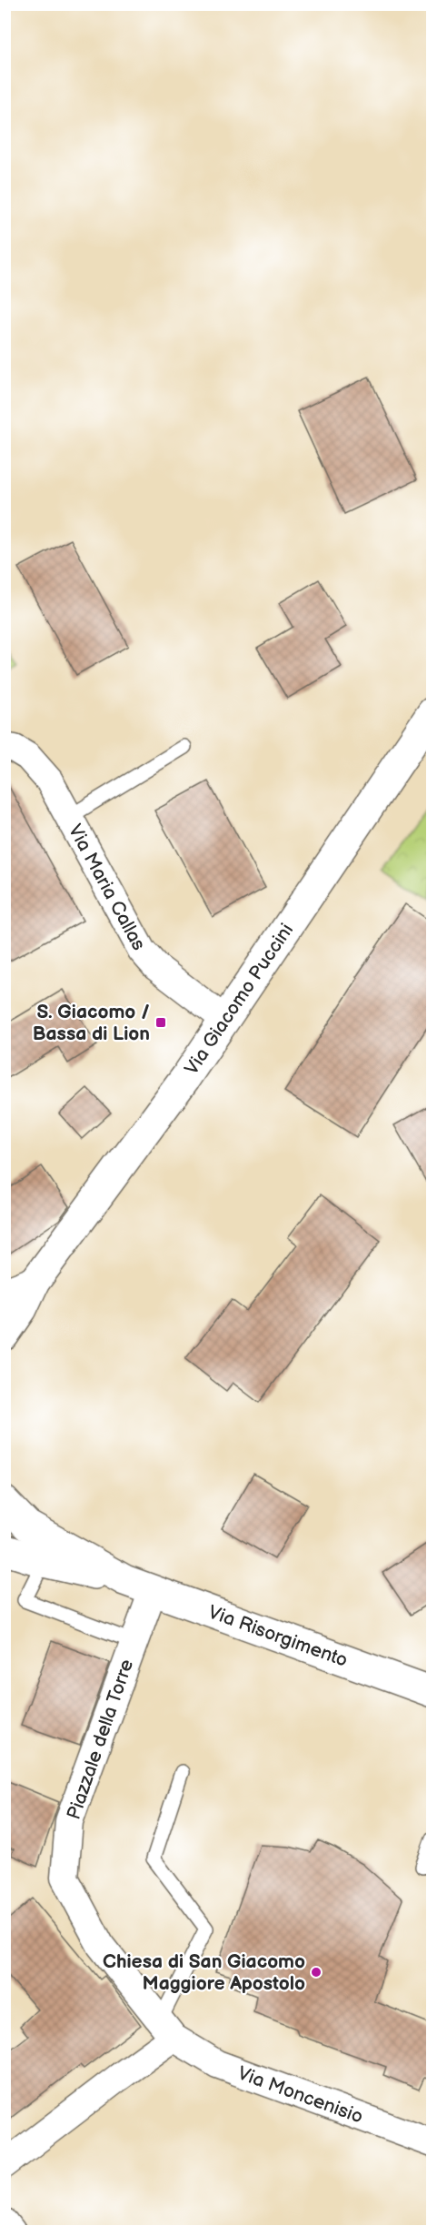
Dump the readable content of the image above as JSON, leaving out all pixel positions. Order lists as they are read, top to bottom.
{
  "streets": {
    "street": [
      "Via Maria Callas",
      "Via Giacomo Puccini",
      "Via Risorgimento",
      "Piazzale della Torre",
      "Via Moncenisio"
    ]
  },
  "crossings": [
    ["Via Maria Callas", "Via Giacomo Puccini"],
    ["Via Risorgimento", "Piazzale della Torre"],
    ["Piazzale della Torre", "Via Moncenisio"]
  ],
  "places": {
    "transit": ["S. Giacomo / Bassa di Lion"],
    "other": ["Chiesa di San Giacomo Maggiore Apostolo"]
  }
}
